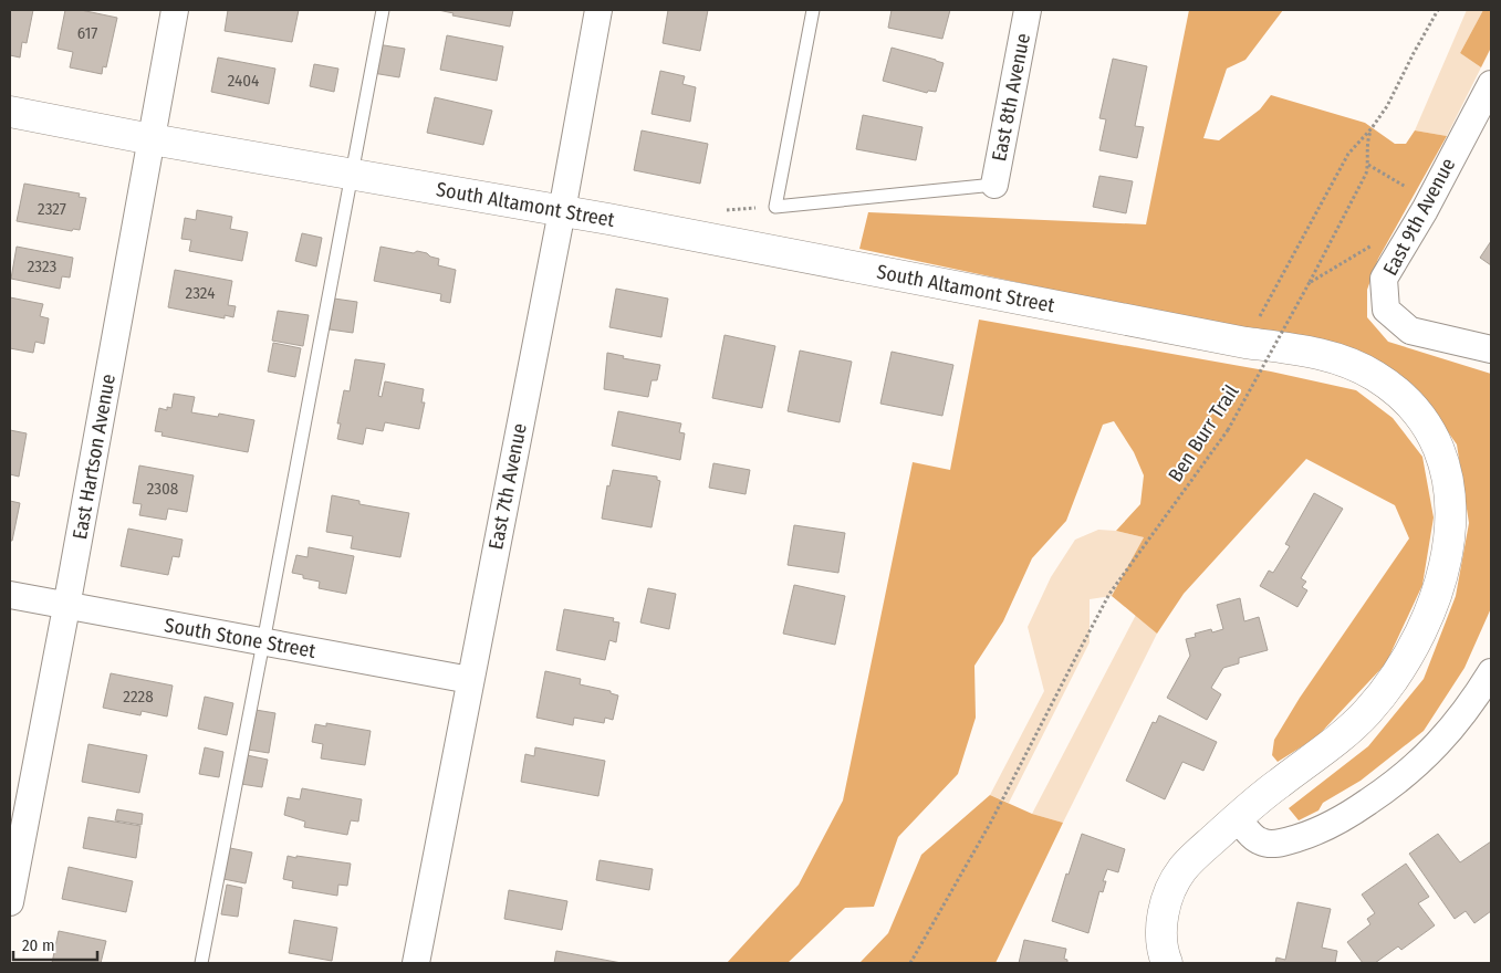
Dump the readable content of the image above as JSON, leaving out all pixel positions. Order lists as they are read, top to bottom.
{
  "streets": {
    "street": [
      "East 8th Avenue",
      "South Altamont Street",
      "East 9th Avenue",
      "East Hartson Avenue",
      "East 7th Avenue",
      "South Stone Street"
    ],
    "path": ["Ben Burr Trail"]
  },
  "crossings": [
    ["South Altamont Street", "East Hartson Avenue"],
    ["South Altamont Street", "East 7th Avenue"],
    ["East Hartson Avenue", "South Stone Street"],
    ["East 7th Avenue", "South Stone Street"]
  ],
  "house_numbers": [
    "617",
    "2404",
    "2327",
    "2323",
    "2324",
    "2308",
    "2228"
  ],
  "scale_bar": "20 m"
}
